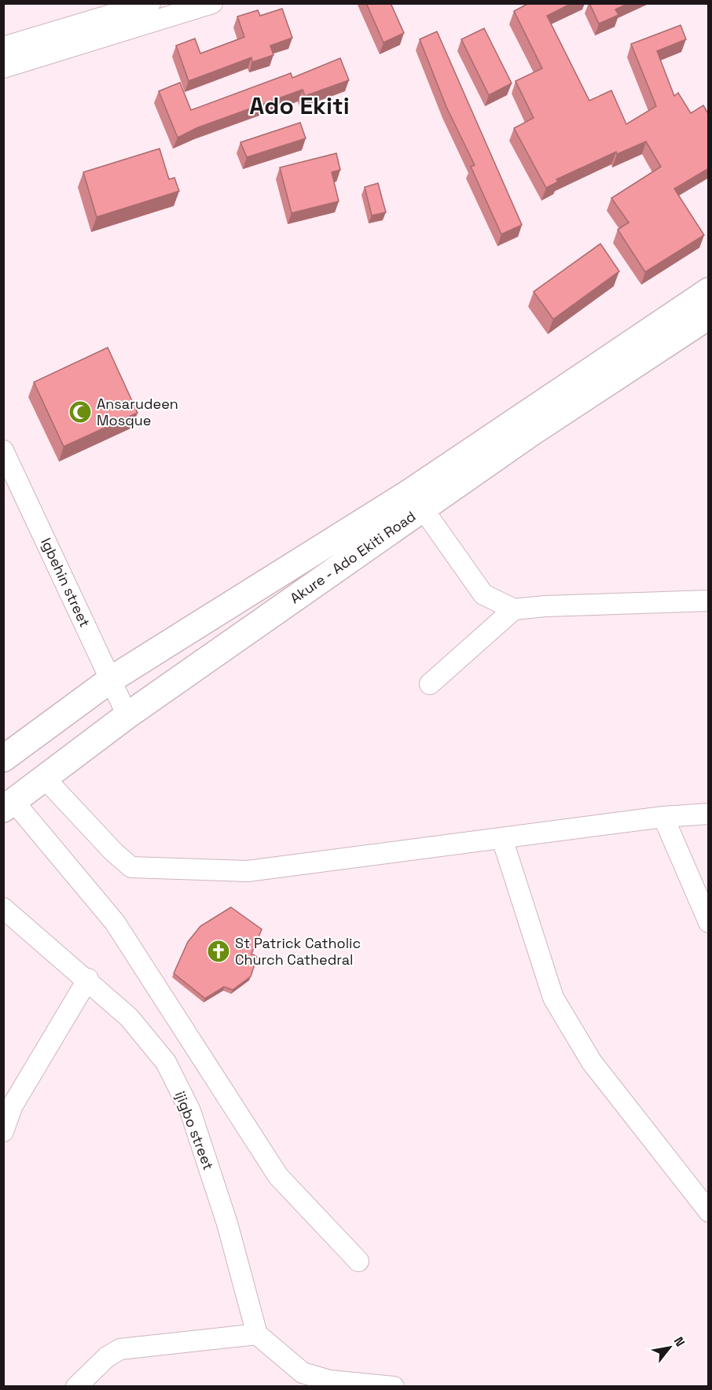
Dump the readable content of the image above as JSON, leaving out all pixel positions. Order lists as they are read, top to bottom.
{
  "streets": {
    "main road": ["Akure - Ado Ekiti Road"],
    "street": ["Igbehin street", "ijigbo street"]
  },
  "crossings": [
    ["Akure - Ado Ekiti Road", "Igbehin street"]
  ],
  "districts": ["Ado Ekiti"],
  "places": {
    "mosque": ["Ansarudeen Mosque"],
    "church": ["St Patrick Catholic Church Cathedral"]
  },
  "north": "top right"
}
